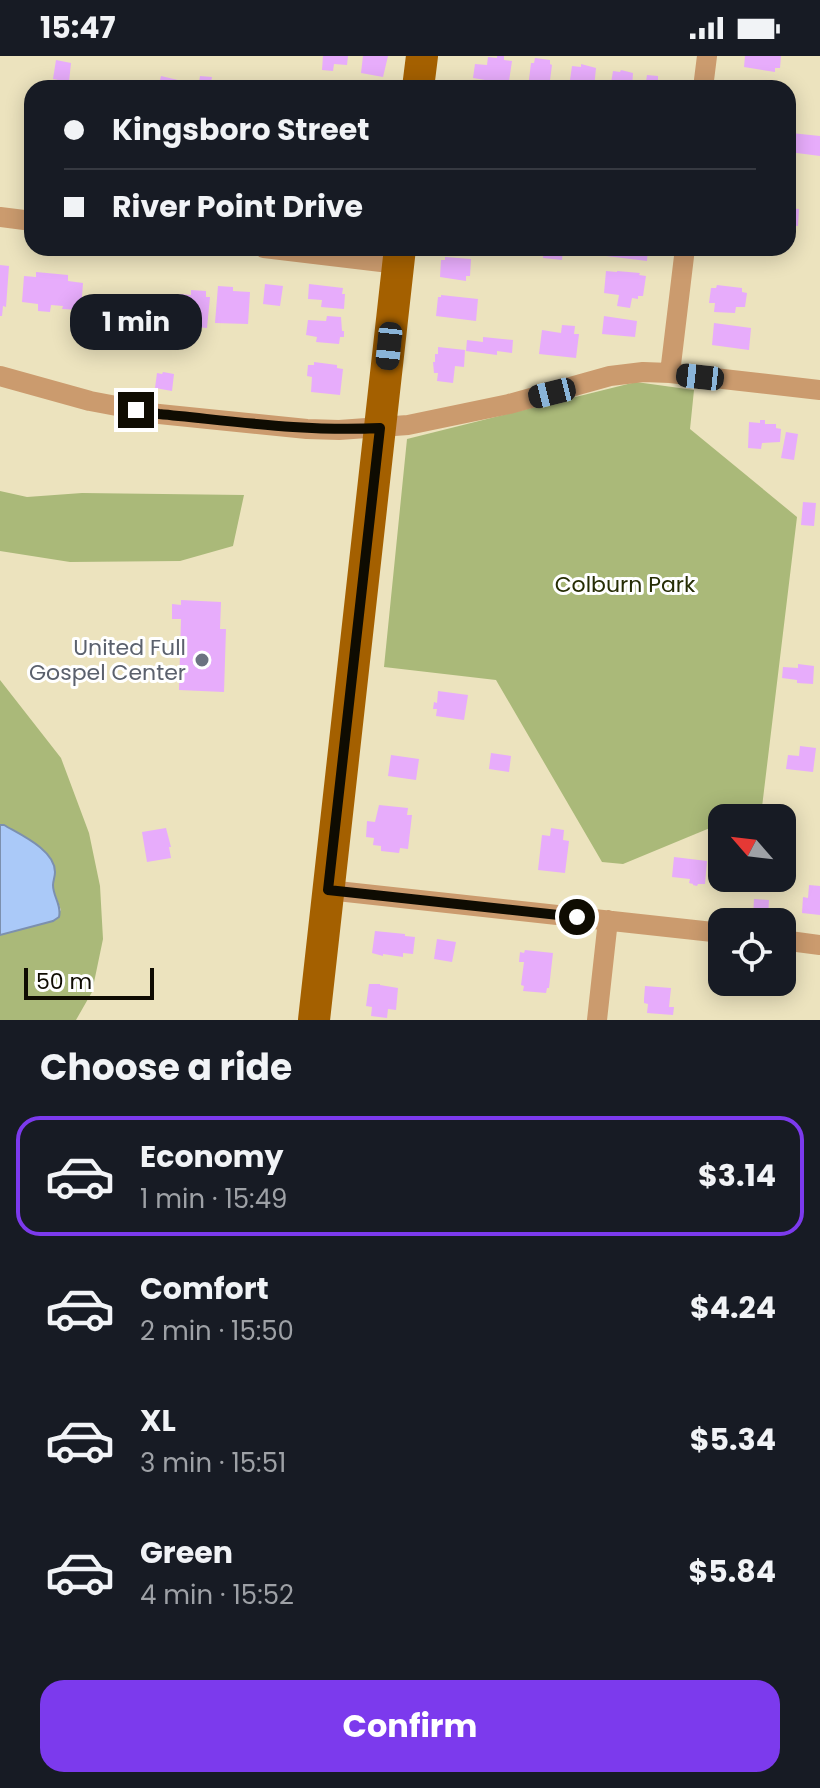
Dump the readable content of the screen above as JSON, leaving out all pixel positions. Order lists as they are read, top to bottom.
{
  "parks": ["Colburn Park"],
  "places": ["United Full Gospel Center"],
  "scale_bar": "50 m",
  "north": "top left",
  "page": {
    "status": "15:47",
    "banner": ["Kingsboro Street", "River Point Drive"],
    "bubble": "1 min",
    "scale": "50 m",
    "heading": "Choose a ride",
    "list": [
      {
        "name": "Economy",
        "note": "1 min · 15:49",
        "value": "$3.14"
      },
      {
        "name": "Comfort",
        "note": "2 min · 15:50",
        "value": "$4.24"
      },
      {
        "name": "XL",
        "note": "3 min · 15:51",
        "value": "$5.34"
      },
      {
        "name": "Green",
        "note": "4 min · 15:52",
        "value": "$5.84"
      }
    ],
    "buttons": "Confirm"
  }
}
